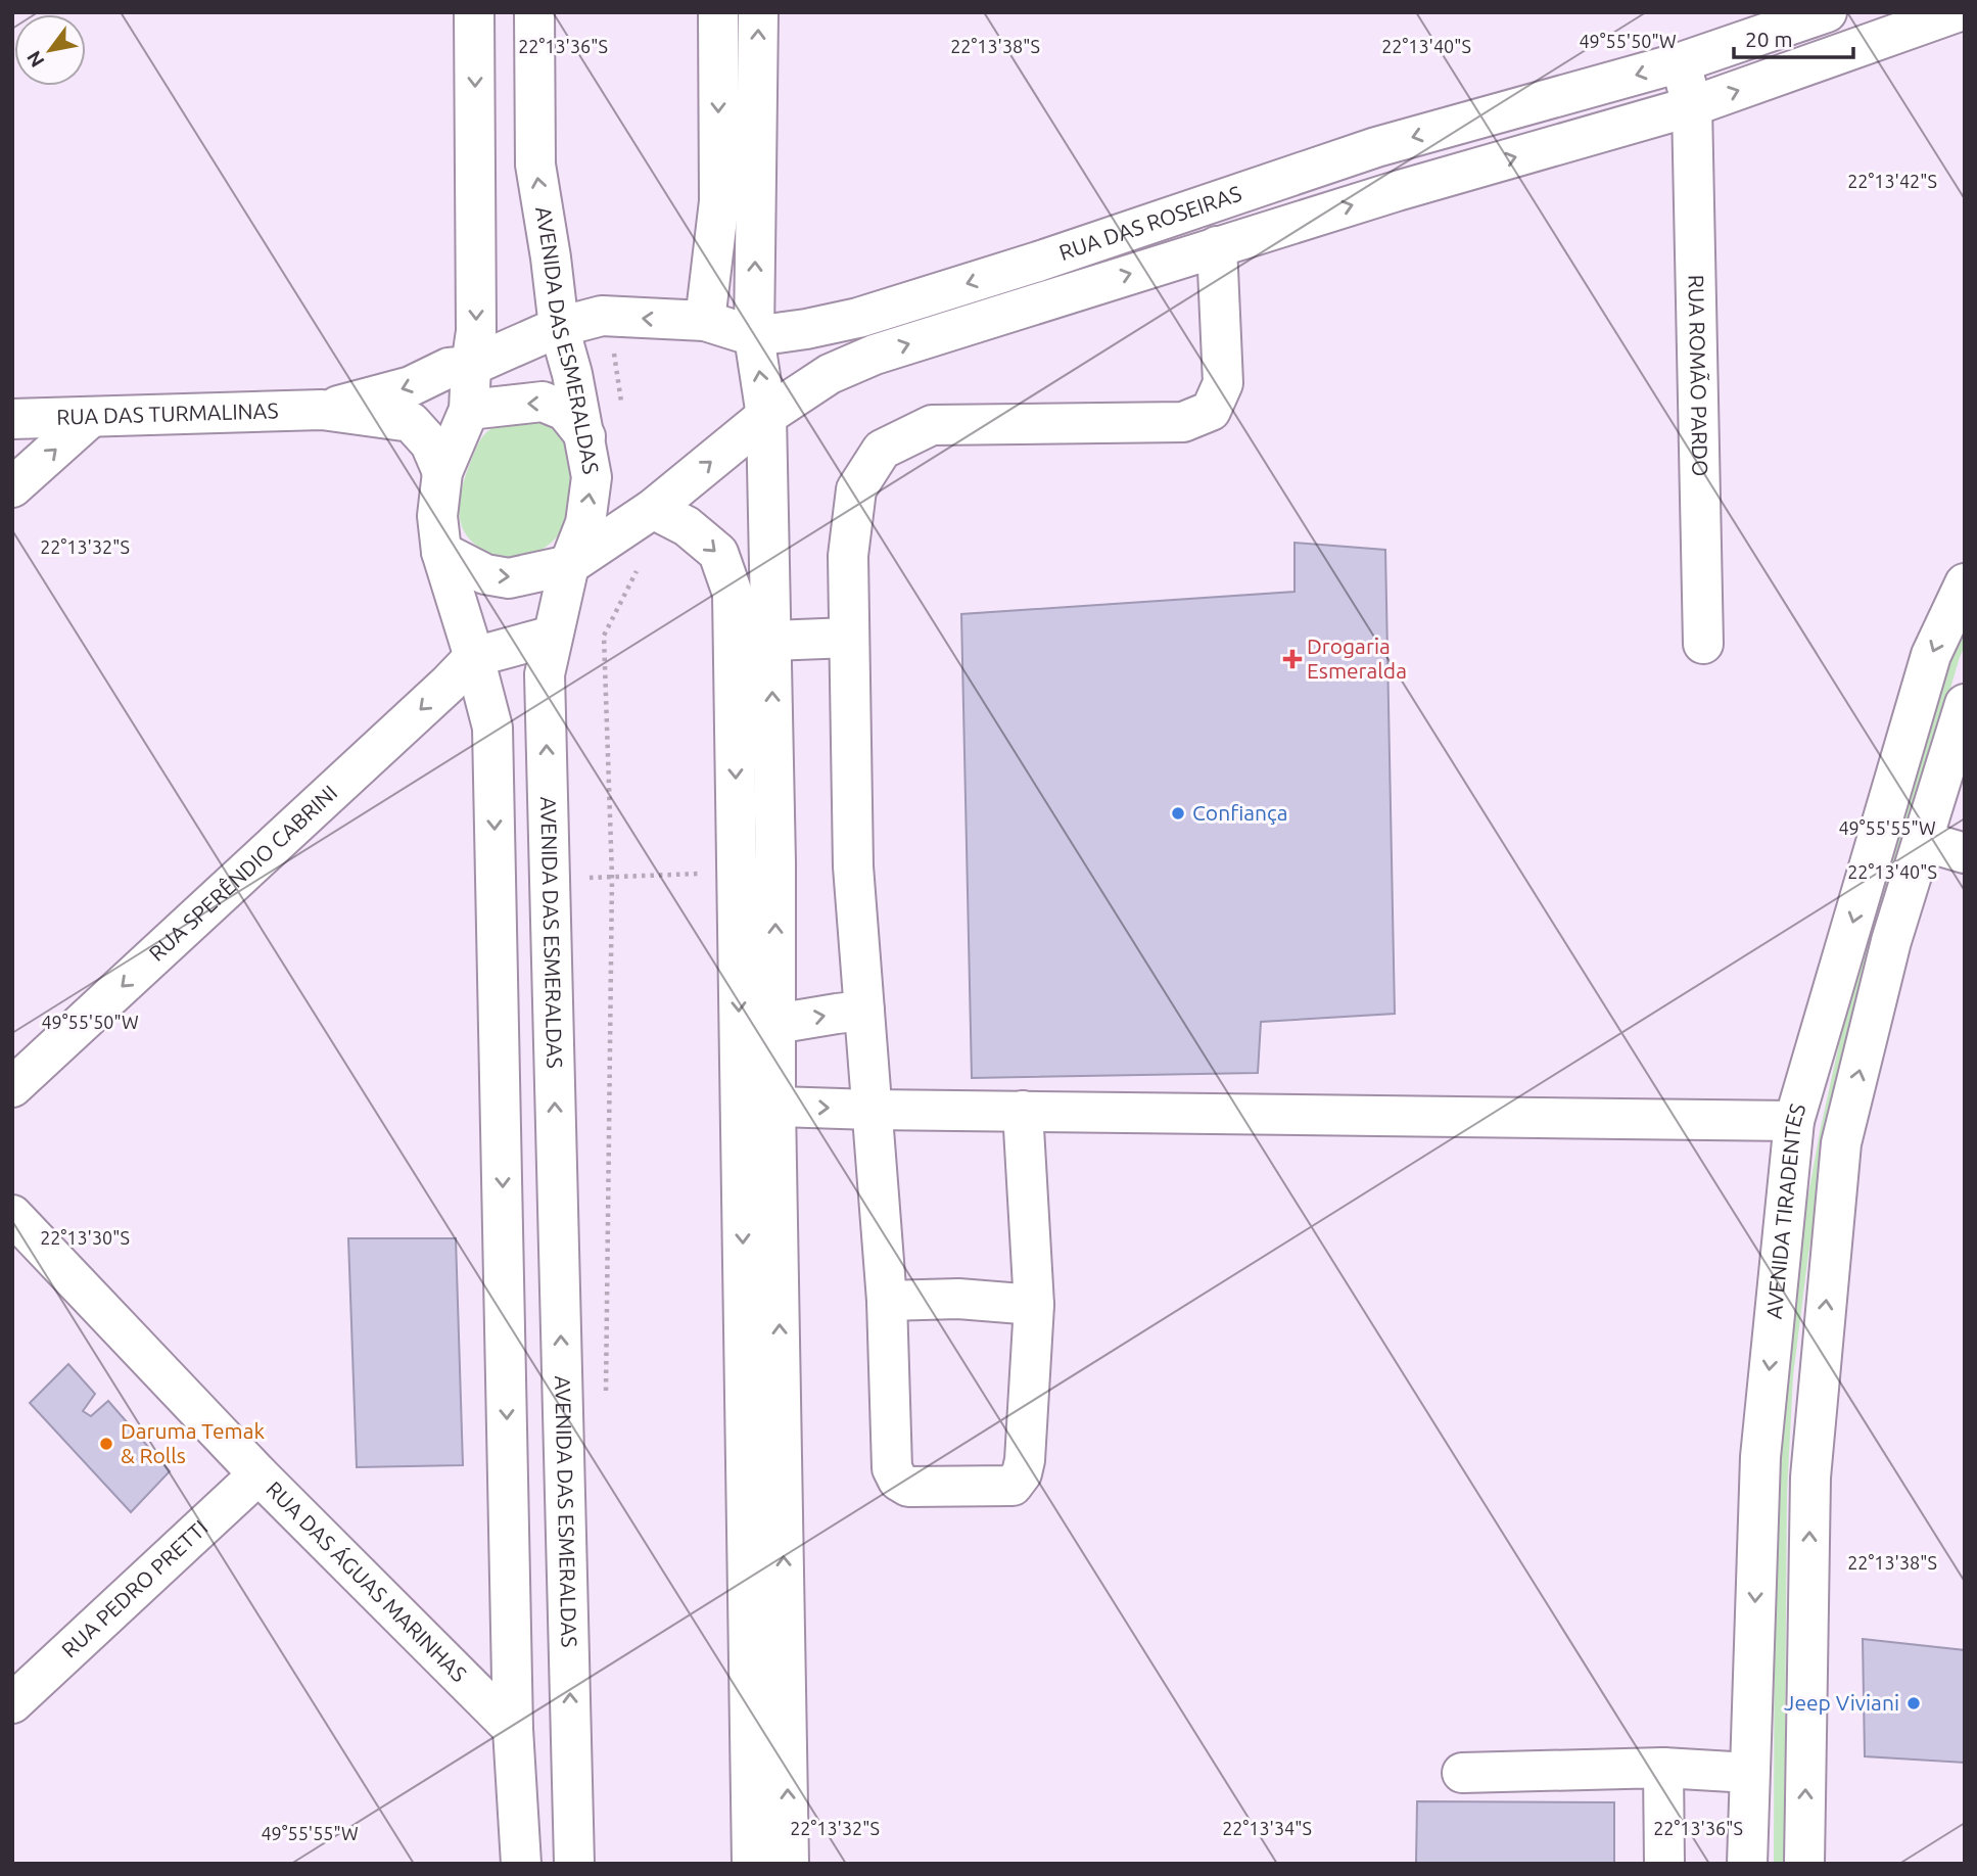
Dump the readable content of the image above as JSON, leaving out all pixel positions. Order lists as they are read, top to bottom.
{
  "streets": {
    "main road": [
      "RUA DAS ROSEIRAS",
      "AVENIDA DAS ESMERALDAS",
      "RUA ROMÃO PARDO",
      "RUA DAS TURMALINAS",
      "RUA SPERÊNDIO CABRINI",
      "AVENIDA TIRADENTES",
      "RUA DAS ÁGUAS MARINHAS",
      "RUA PEDRO PRETTI"
    ]
  },
  "crossings": [
    ["RUA DAS ROSEIRAS", "AVENIDA DAS ESMERALDAS"],
    ["RUA DAS ROSEIRAS", "RUA ROMÃO PARDO"],
    ["RUA DAS ROSEIRAS", "RUA DAS TURMALINAS"],
    ["AVENIDA DAS ESMERALDAS", "RUA DAS TURMALINAS"],
    ["RUA DAS ÁGUAS MARINHAS", "RUA PEDRO PRETTI"]
  ],
  "one_way": ["RUA SPERÊNDIO CABRINI"],
  "places": {
    "health": ["Drogaria Esmeralda"],
    "other": ["Confiança", "Daruma Temak & Rolls", "Jeep Viviani"]
  },
  "scale_bar": "20 m",
  "north": "bottom left",
  "coordinates": [
    "49°55'50\"W",
    "22°13'36\"S",
    "22°13'38\"S",
    "22°13'40\"S",
    "22°13'42\"S",
    "22°13'32\"S",
    "49°55'55\"W",
    "22°13'30\"S",
    "22°13'34\"S"
  ]
}
